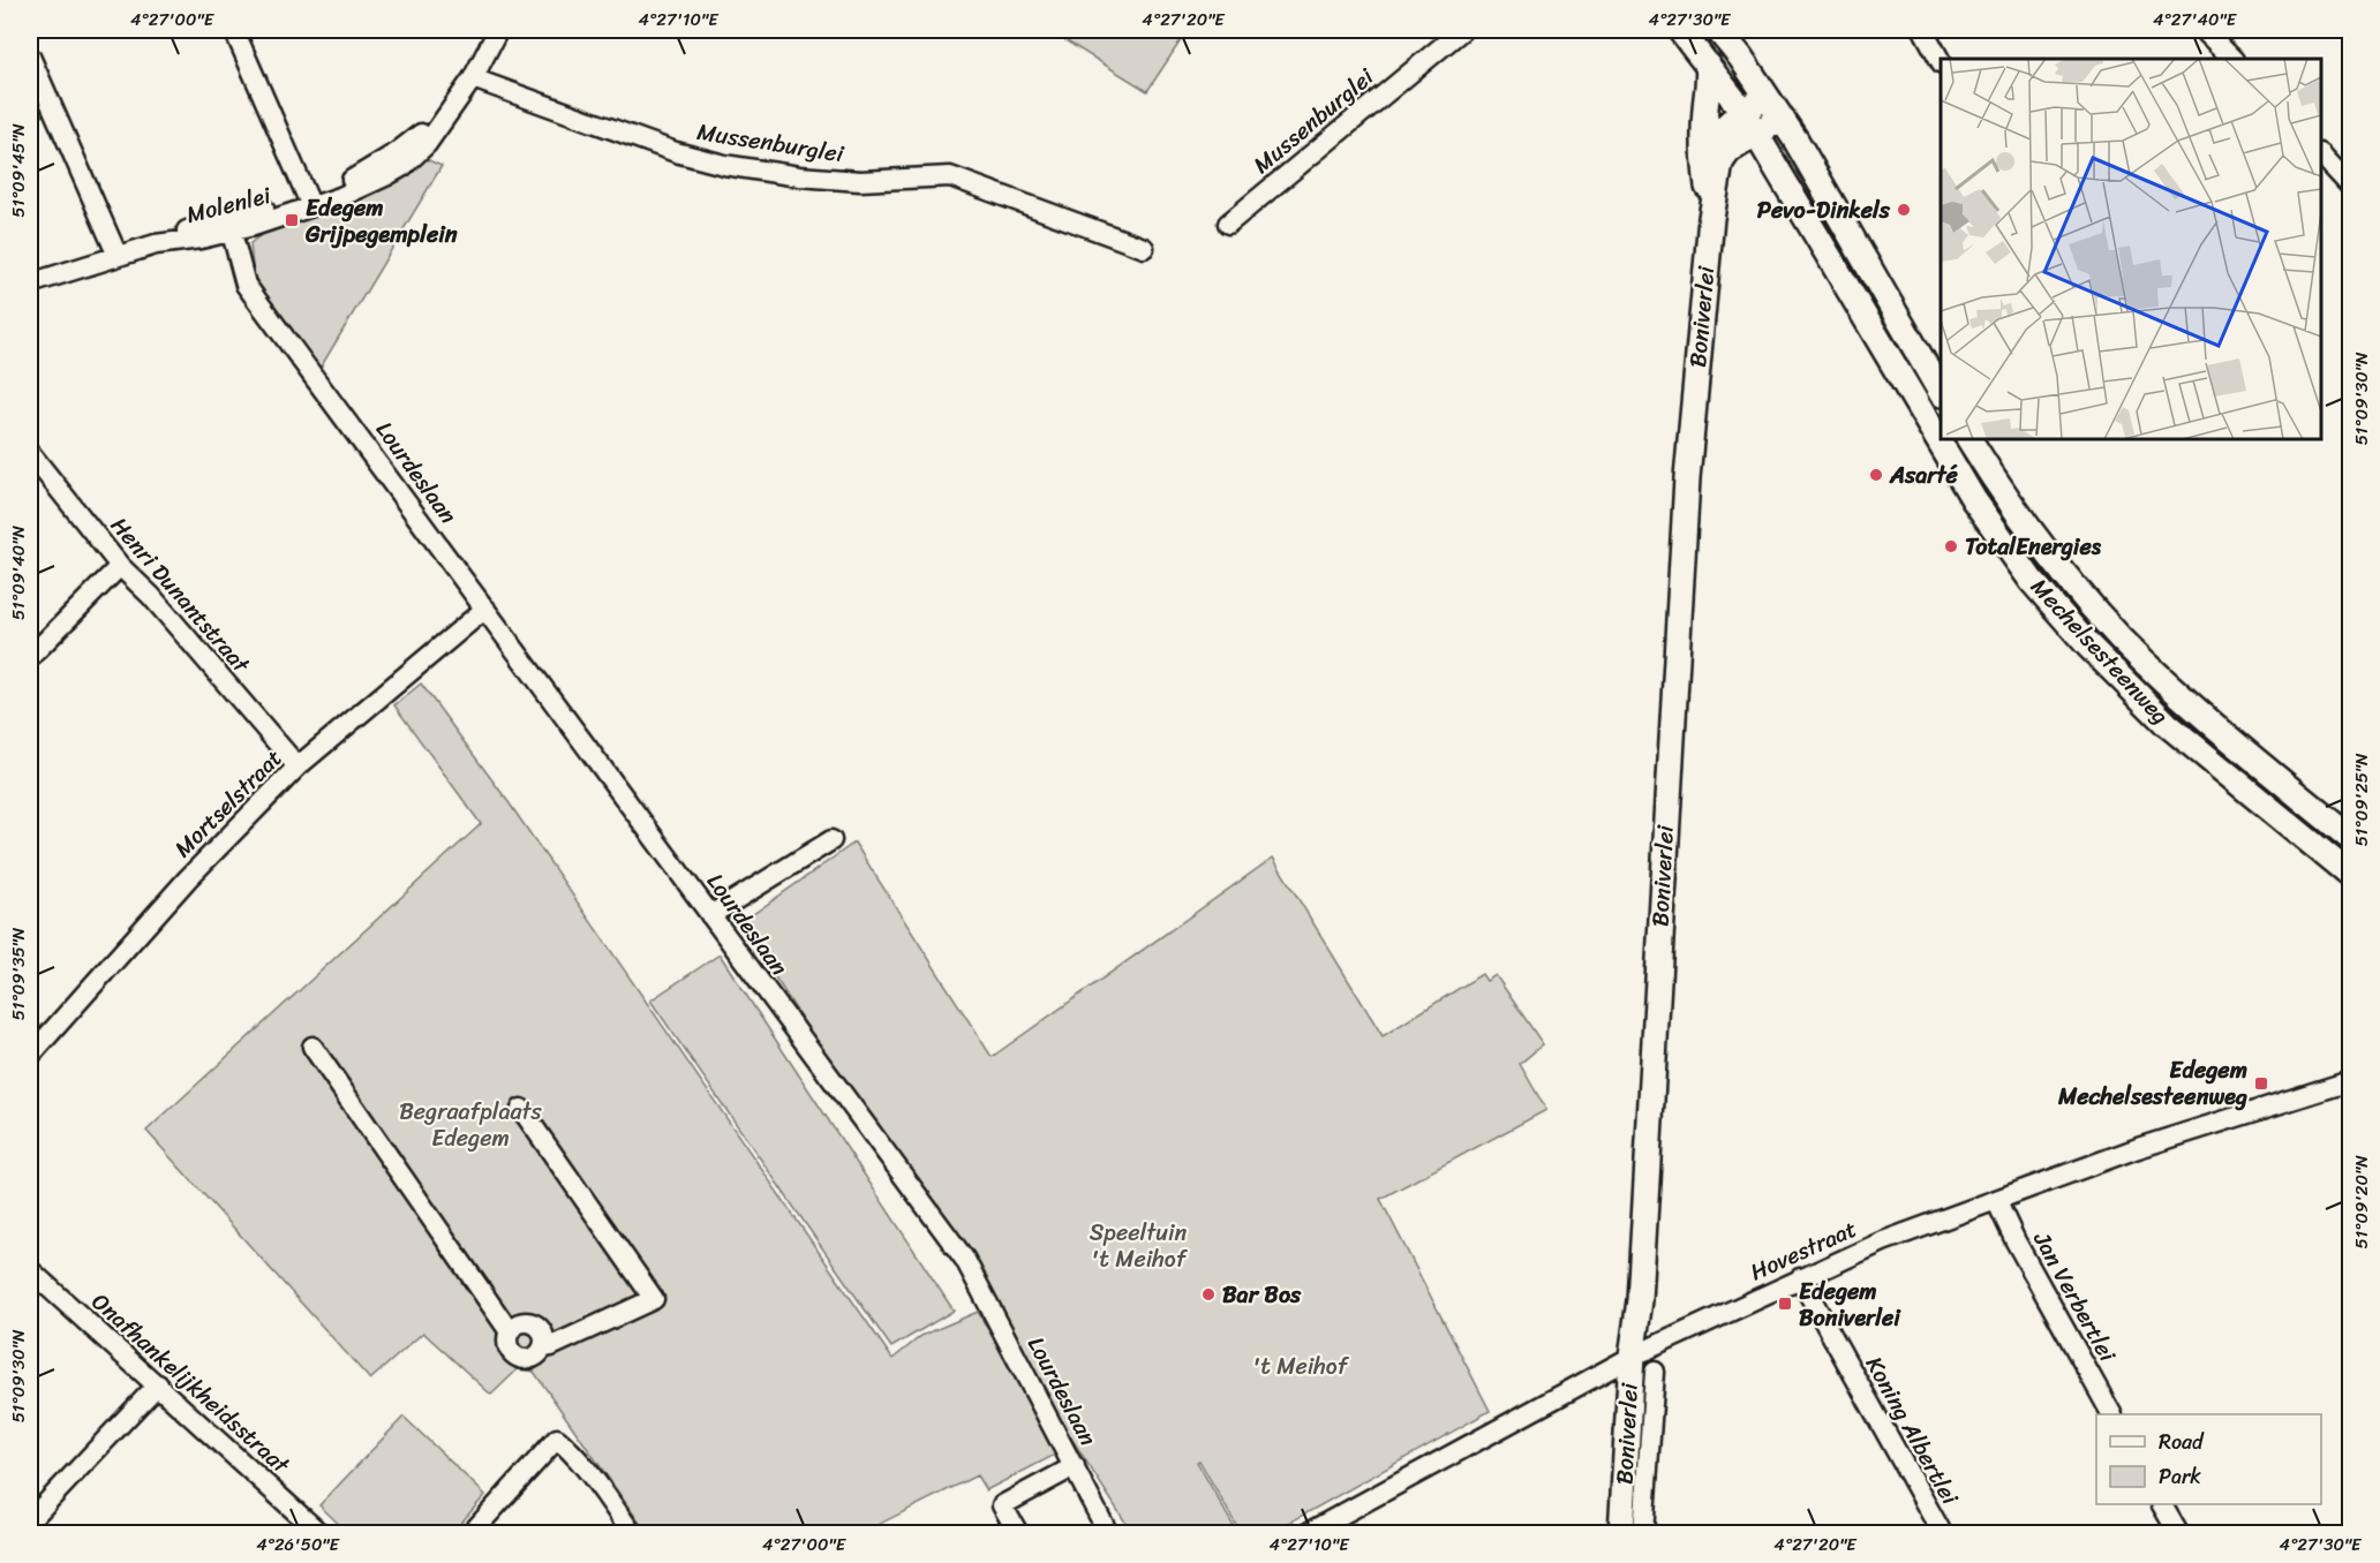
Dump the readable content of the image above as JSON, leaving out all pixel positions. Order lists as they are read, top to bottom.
{
  "streets": {
    "main road": ["Boniverlei", "Mechelsesteenweg"],
    "street": [
      "Mussenburglei",
      "Molenlei",
      "Lourdeslaan",
      "Henri Dunantstraat",
      "Mortselstraat",
      "Hovestraat",
      "Jan Verbertlei",
      "Onafhankelijkheidsstraat",
      "Koning Albertlei"
    ]
  },
  "crossings": [
    ["Molenlei", "Lourdeslaan"],
    ["Boniverlei", "Mechelsesteenweg"],
    ["Boniverlei", "Hovestraat"],
    ["Lourdeslaan", "Mortselstraat"],
    ["Henri Dunantstraat", "Mortselstraat"],
    ["Hovestraat", "Jan Verbertlei"],
    ["Hovestraat", "Koning Albertlei"]
  ],
  "parks": ["Begraafplaats Edegem", "Speeltuin 't Meihof", "'t Meihof"],
  "places": {
    "other": [
      "Pevo-Dinkels",
      "Asarté",
      "TotalEnergies",
      "Bar Bos"
    ],
    "transit": ["Edegem Grijpegemplein", "Edegem Mechelsesteenweg", "Edegem Boniverlei"]
  },
  "legend": ["Road", "Park"],
  "coordinates": [
    "4°27'00\"E",
    "4°27'10\"E",
    "4°27'20\"E",
    "4°27'30\"E",
    "4°27'40\"E",
    "51°09'45\"N",
    "51°09'30\"N",
    "51°09'40\"N",
    "51°09'25\"N",
    "51°09'35\"N",
    "51°09'20\"N",
    "4°26'50\"E"
  ]
}
